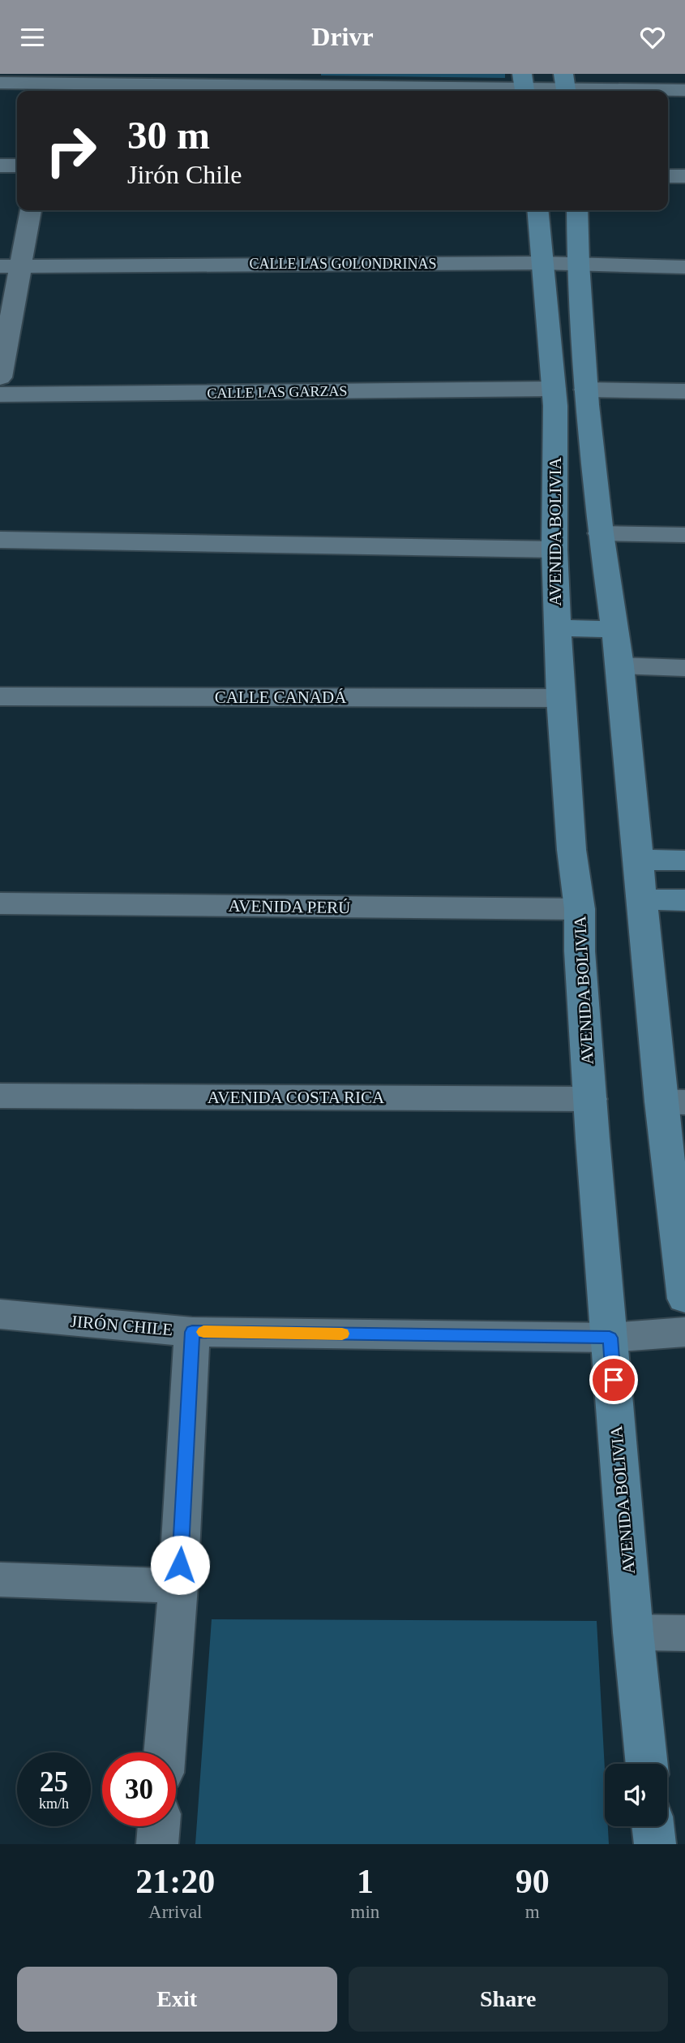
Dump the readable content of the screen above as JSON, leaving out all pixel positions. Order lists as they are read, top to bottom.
{
  "streets": {
    "main road": ["AVENIDA BOLIVIA"],
    "street": [
      "CALLE LAS GOLONDRINAS",
      "CALLE LAS GARZAS",
      "CALLE CANADÁ",
      "AVENIDA PERÚ",
      "AVENIDA COSTA RICA",
      "JIRÓN CHILE"
    ]
  },
  "crossings": [
    ["CALLE LAS GOLONDRINAS", "AVENIDA BOLIVIA"],
    ["CALLE LAS GARZAS", "AVENIDA BOLIVIA"],
    ["AVENIDA BOLIVIA", "CALLE CANADÁ"],
    ["AVENIDA BOLIVIA", "AVENIDA PERÚ"],
    ["AVENIDA BOLIVIA", "AVENIDA COSTA RICA"],
    ["AVENIDA BOLIVIA", "JIRÓN CHILE"]
  ],
  "page": {
    "header": "Drivr",
    "turn": ["30 m", "Jirón Chile"],
    "speed": "25 km/h",
    "limit": "30",
    "eta": [
      "21:20",
      "Arrival",
      "1",
      "min",
      "90",
      "m"
    ],
    "buttons": ["Exit", "Share"]
  }
}
